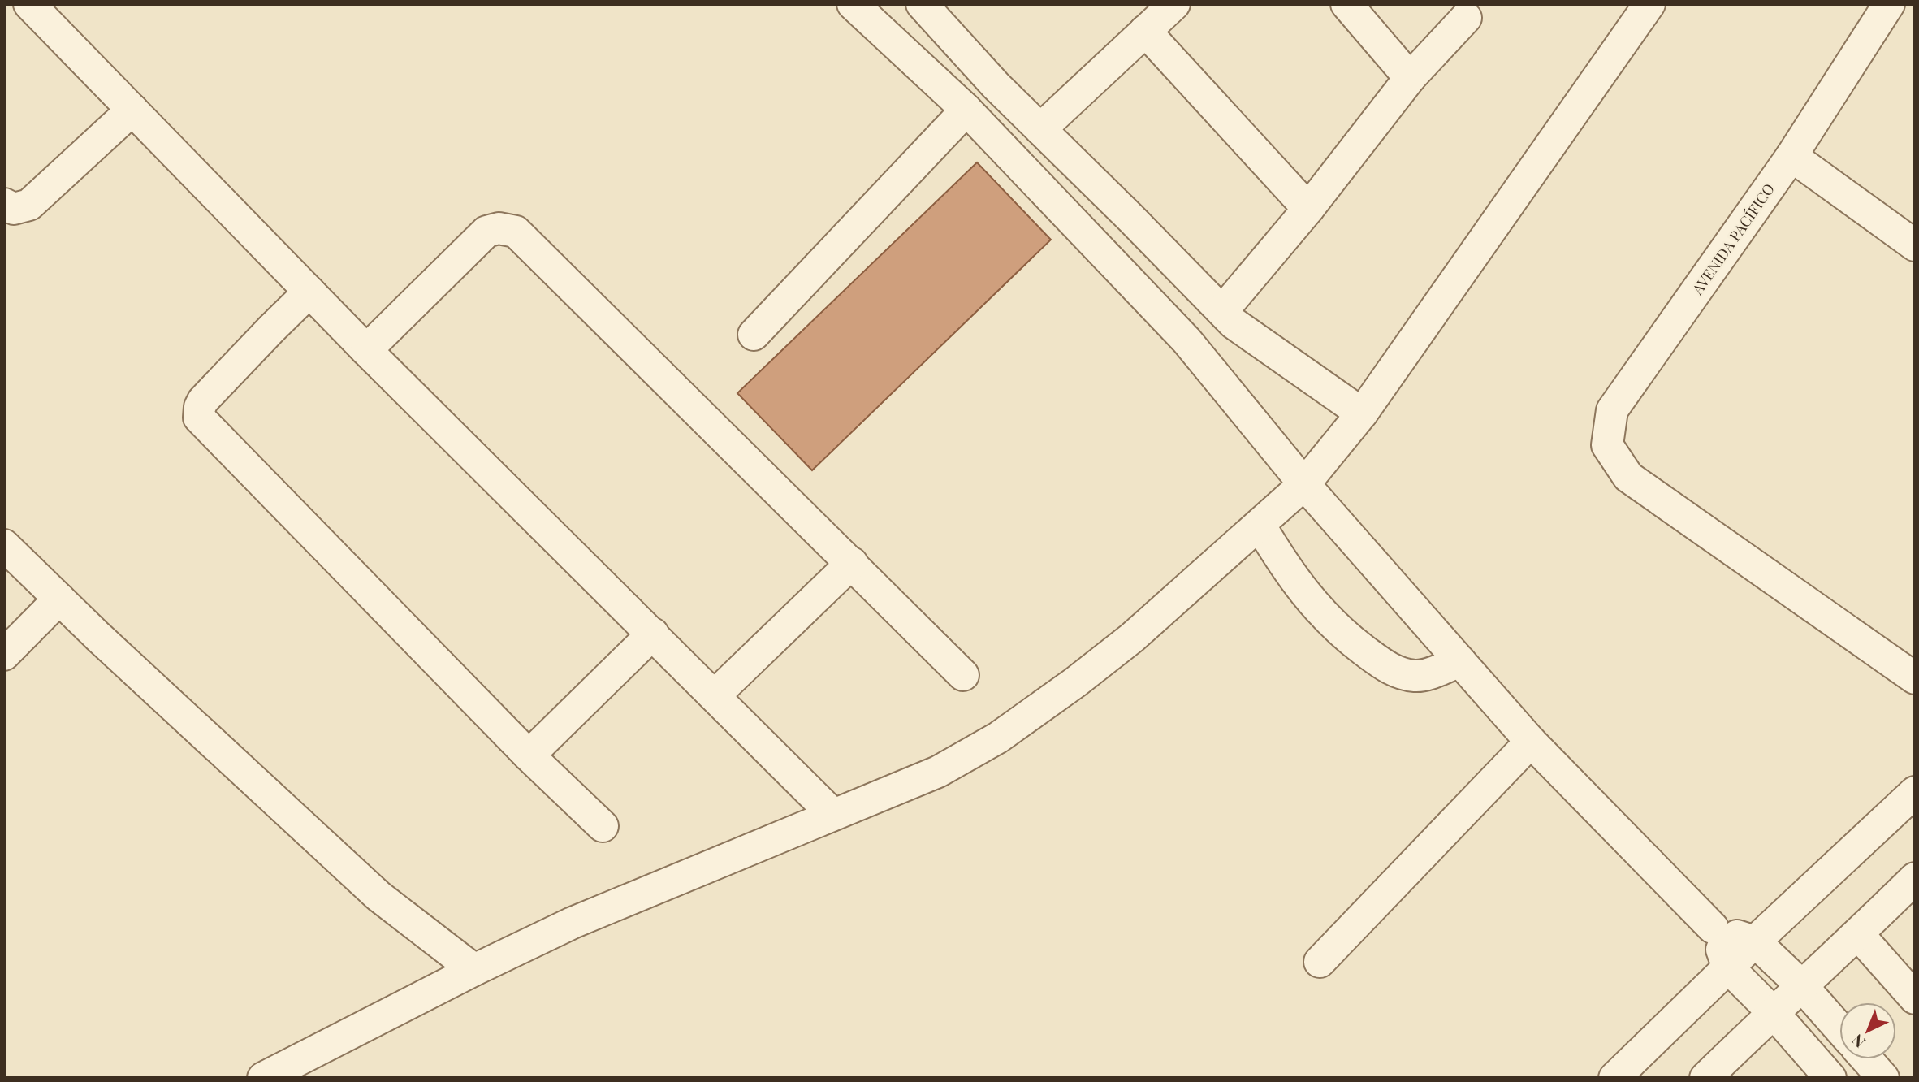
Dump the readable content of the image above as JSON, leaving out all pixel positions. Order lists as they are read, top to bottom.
{
  "streets": {
    "street": ["AVENIDA PACÍFICO"]
  },
  "north": "bottom left"
}
